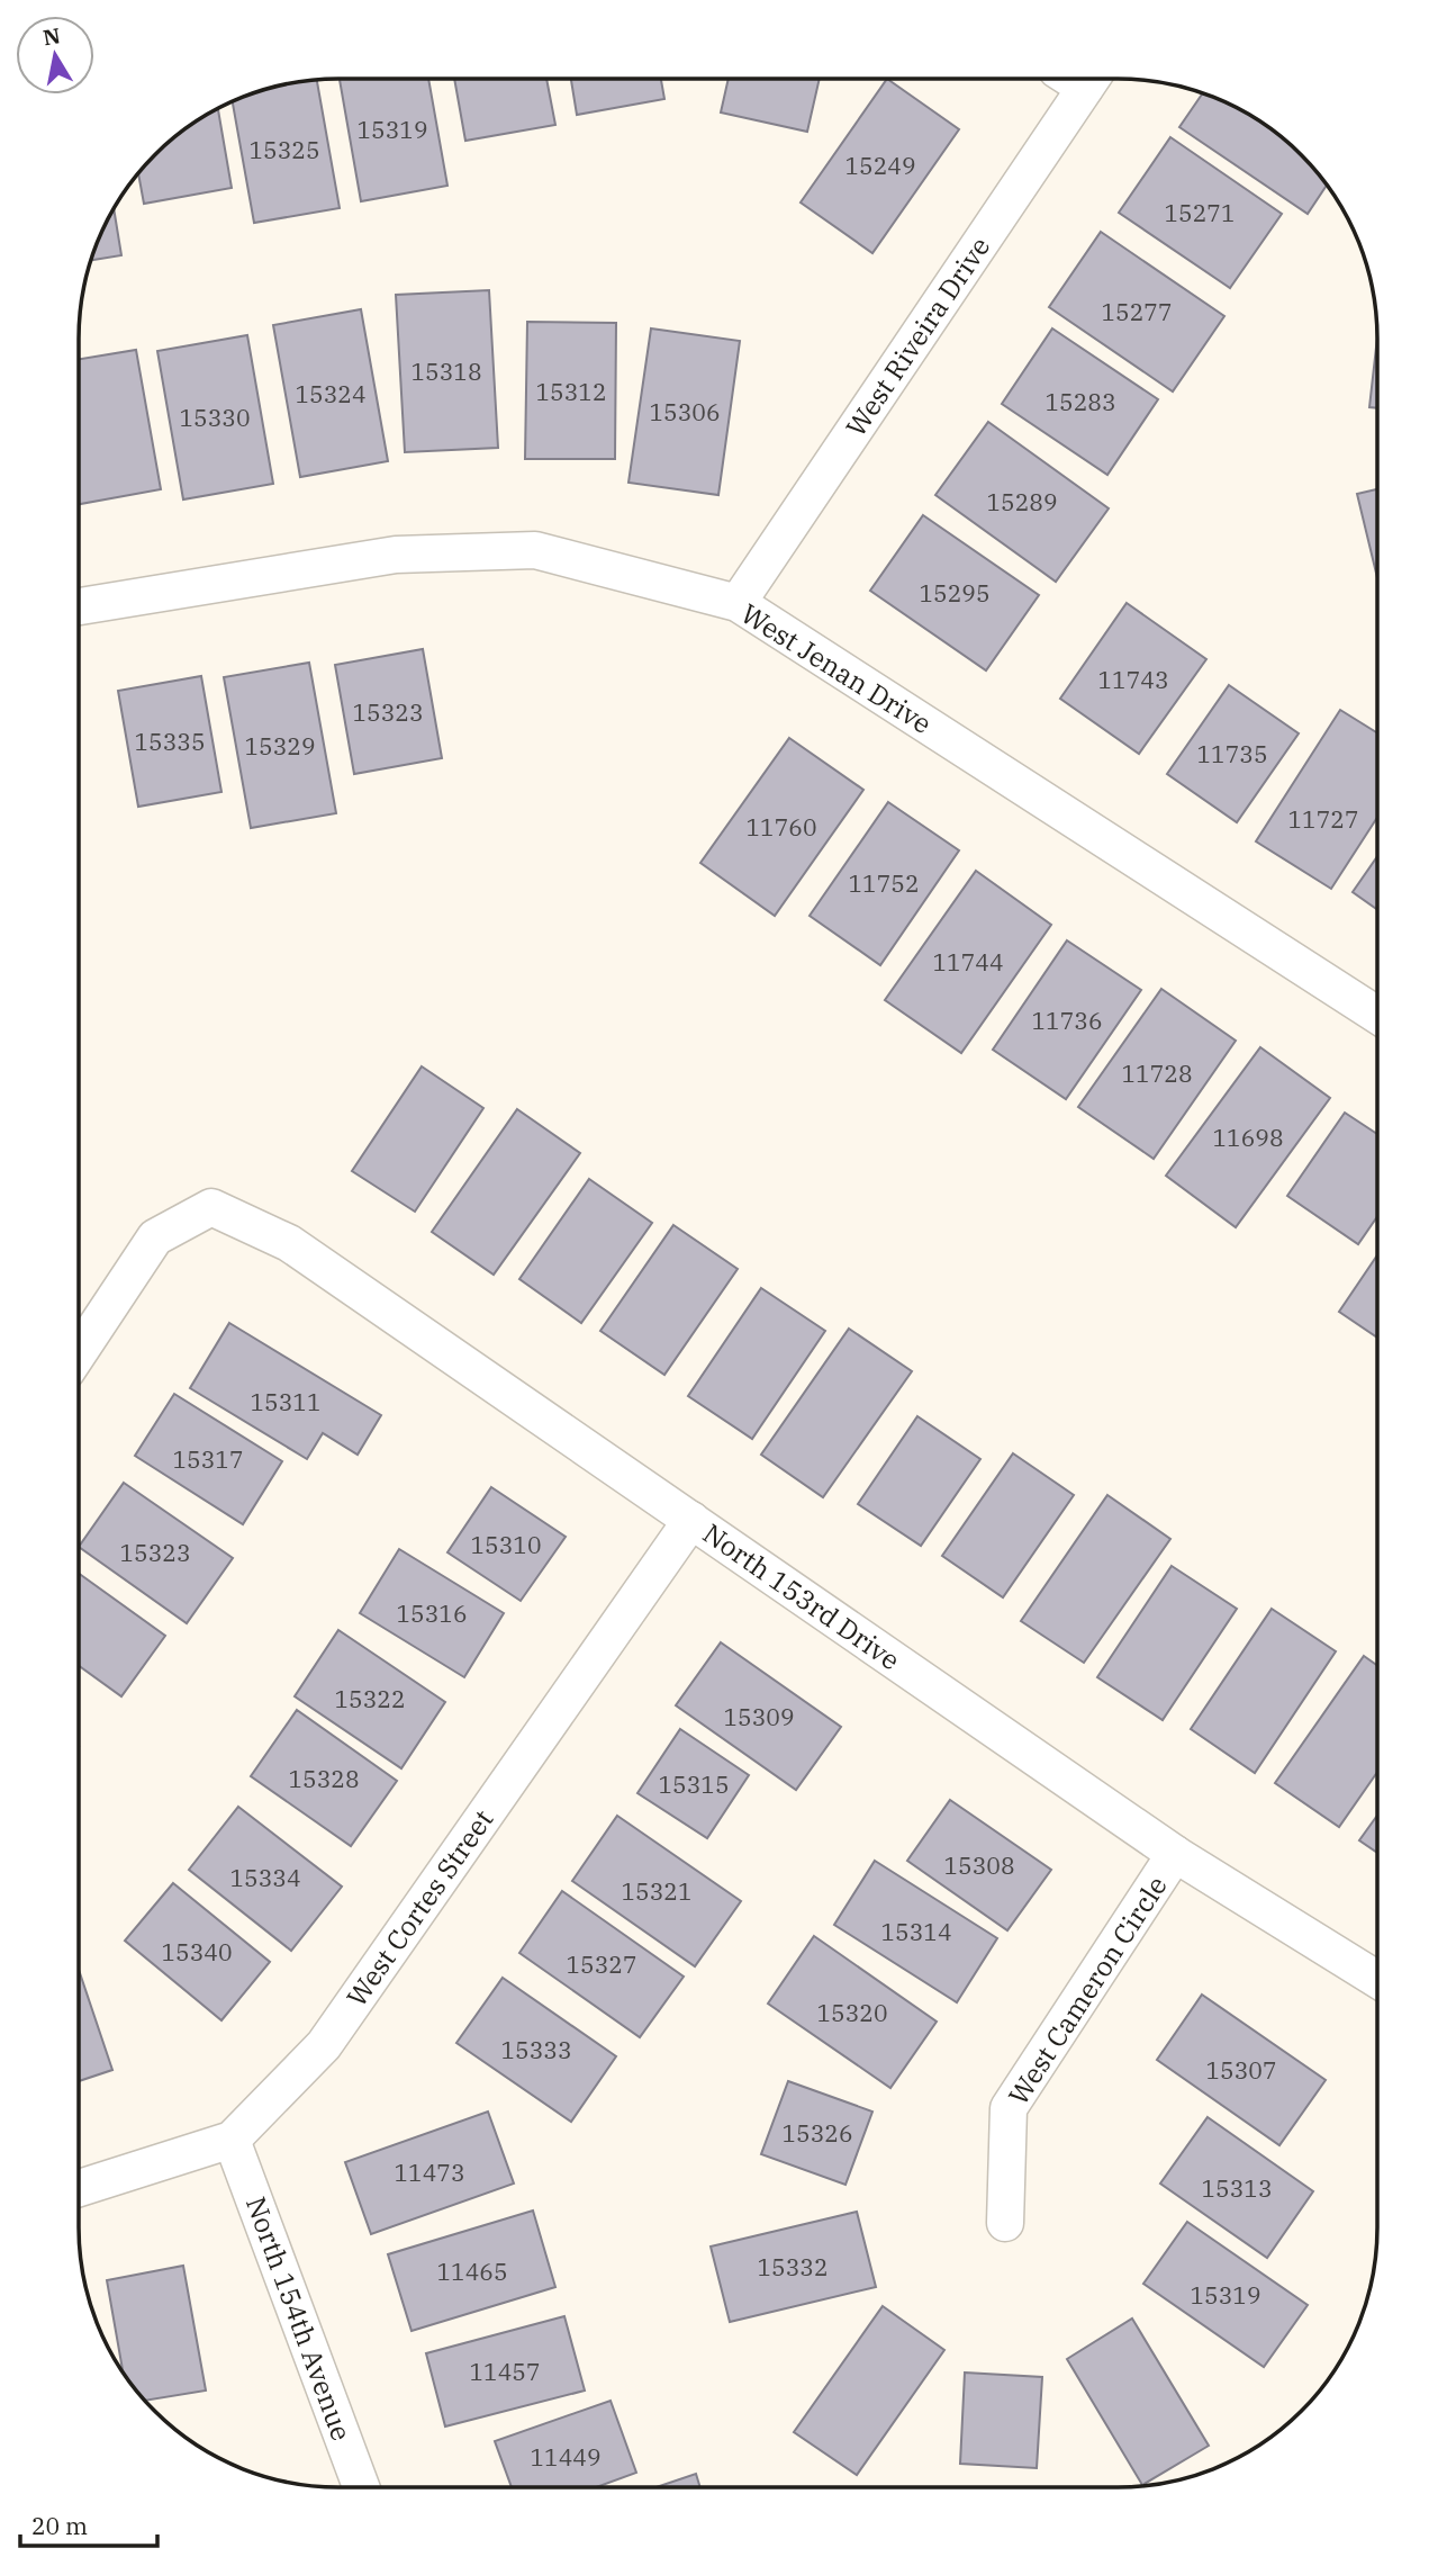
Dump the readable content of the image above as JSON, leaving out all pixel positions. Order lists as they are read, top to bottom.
{
  "streets": {
    "street": [
      "West Riveira Drive",
      "West Jenan Drive",
      "North 153rd Drive",
      "West Cortes Street",
      "West Cameron Circle",
      "North 154th Avenue"
    ]
  },
  "crossings": [
    ["West Riveira Drive", "West Jenan Drive"],
    ["North 153rd Drive", "West Cortes Street"],
    ["North 153rd Drive", "West Cameron Circle"],
    ["West Cortes Street", "North 154th Avenue"]
  ],
  "house_numbers": [
    "15319",
    "15325",
    "15249",
    "15271",
    "15277",
    "15318",
    "15312",
    "15324",
    "15283",
    "15306",
    "15330",
    "15289",
    "15295",
    "11743",
    "15323",
    "15335",
    "15329",
    "11735",
    "11727",
    "11760",
    "11752",
    "11744",
    "11736",
    "11728",
    "11698",
    "15311",
    "15317",
    "15310",
    "15323",
    "15316",
    "15322",
    "15309",
    "15328",
    "15315",
    "15308",
    "15334",
    "15321",
    "15314",
    "15340",
    "15327",
    "15320",
    "15333",
    "15307",
    "15326",
    "11473",
    "15313",
    "15332",
    "11465",
    "15319",
    "11457",
    "11449"
  ],
  "scale_bar": "20 m",
  "north": "top"
}
